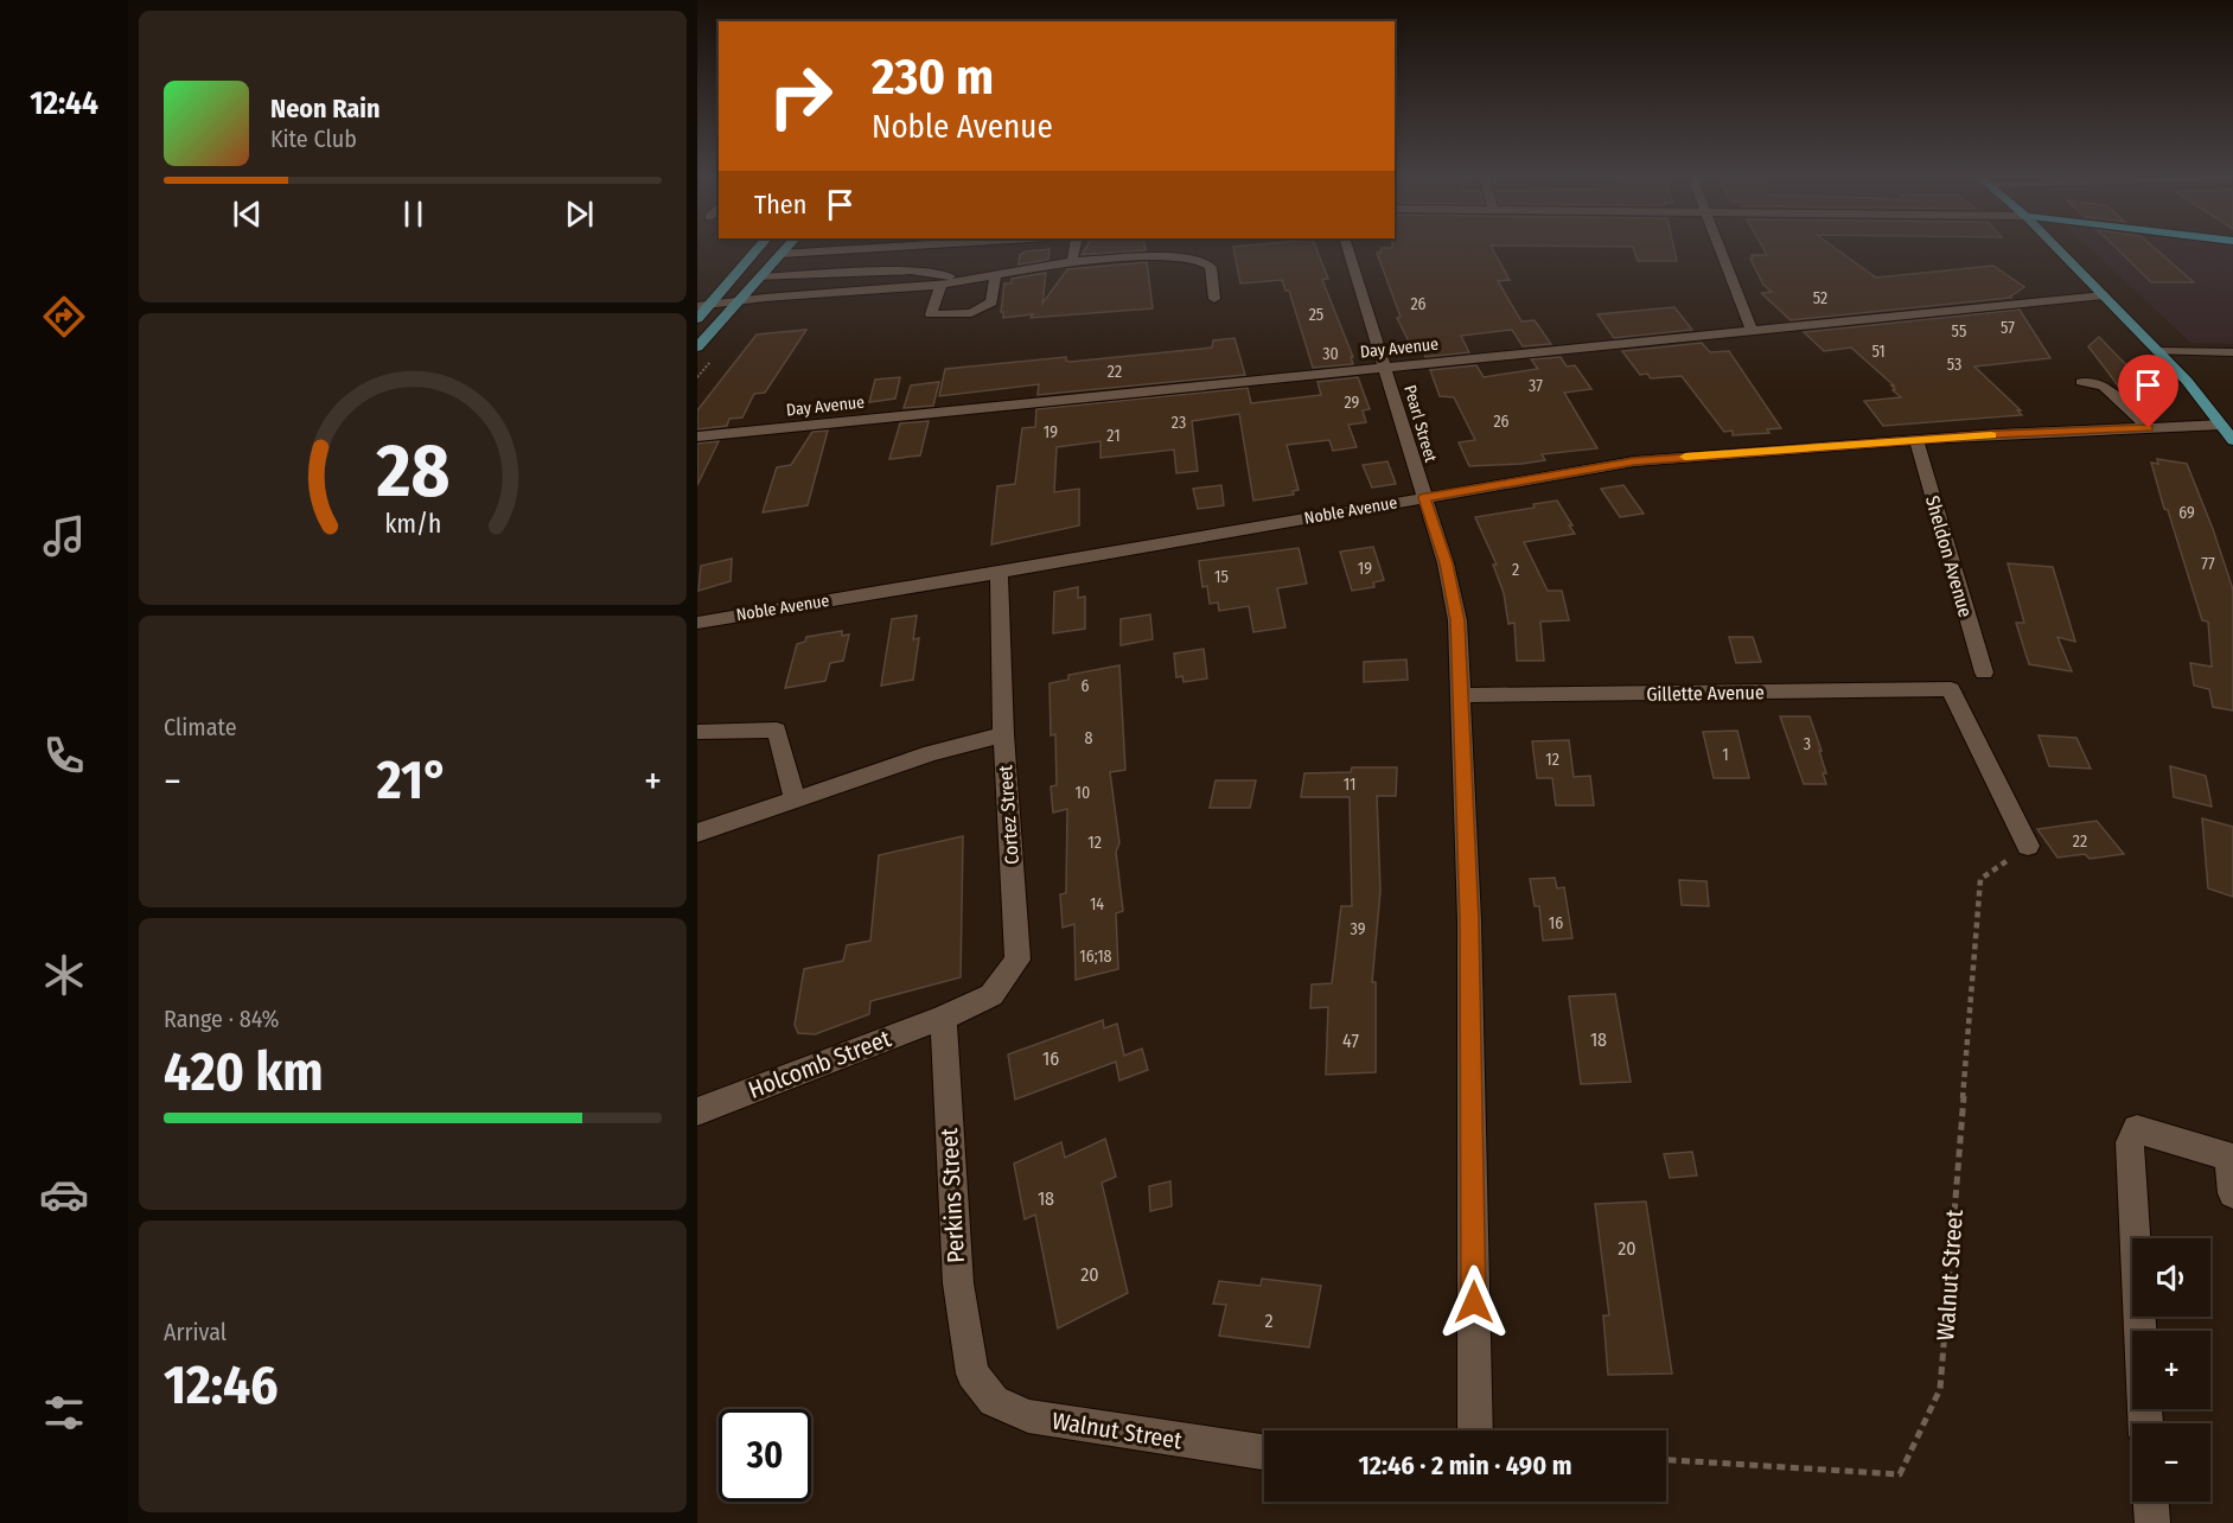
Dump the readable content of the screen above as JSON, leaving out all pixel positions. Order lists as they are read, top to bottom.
{
  "streets": {
    "street": [
      "Day Avenue",
      "Pearl Street",
      "Noble Avenue",
      "Sheldon Avenue",
      "Gillette Avenue",
      "Cortez Street",
      "Holcomb Street",
      "Perkins Street",
      "Walnut Street"
    ]
  },
  "crossings": [
    ["Day Avenue", "Pearl Street"],
    ["Pearl Street", "Noble Avenue"],
    ["Pearl Street", "Gillette Avenue"],
    ["Noble Avenue", "Sheldon Avenue"],
    ["Noble Avenue", "Cortez Street"],
    ["Gillette Avenue", "Walnut Street"],
    ["Cortez Street", "Holcomb Street"],
    ["Cortez Street", "Perkins Street"],
    ["Holcomb Street", "Perkins Street"],
    ["Perkins Street", "Walnut Street"]
  ],
  "house_numbers": [
    "52",
    "26",
    "25",
    "57",
    "55",
    "51",
    "30",
    "53",
    "22",
    "37",
    "29",
    "26",
    "23",
    "19",
    "21",
    "69",
    "77",
    "19",
    "2",
    "15",
    "6",
    "8",
    "3",
    "1",
    "12",
    "11",
    "10",
    "22",
    "12",
    "14",
    "16",
    "39",
    "16;18",
    "18",
    "47",
    "16",
    "18",
    "20",
    "20",
    "2"
  ],
  "page": {
    "tabs": "12:44",
    "turn": ["230 m", "Noble Avenue"],
    "song": ["Neon Rain", "Kite Club"],
    "then": "Then",
    "tile": [
      "Climate",
      ["Range · 84%", "420 km"],
      ["Arrival", "12:46"]
    ],
    "heat": ["−", "21°", "+"],
    "map_buttons": ["+", "−"],
    "limit": "30",
    "trip": "12:46 · 2 min · 490 m",
    "gauge": ["28", "km/h"]
  }
}
